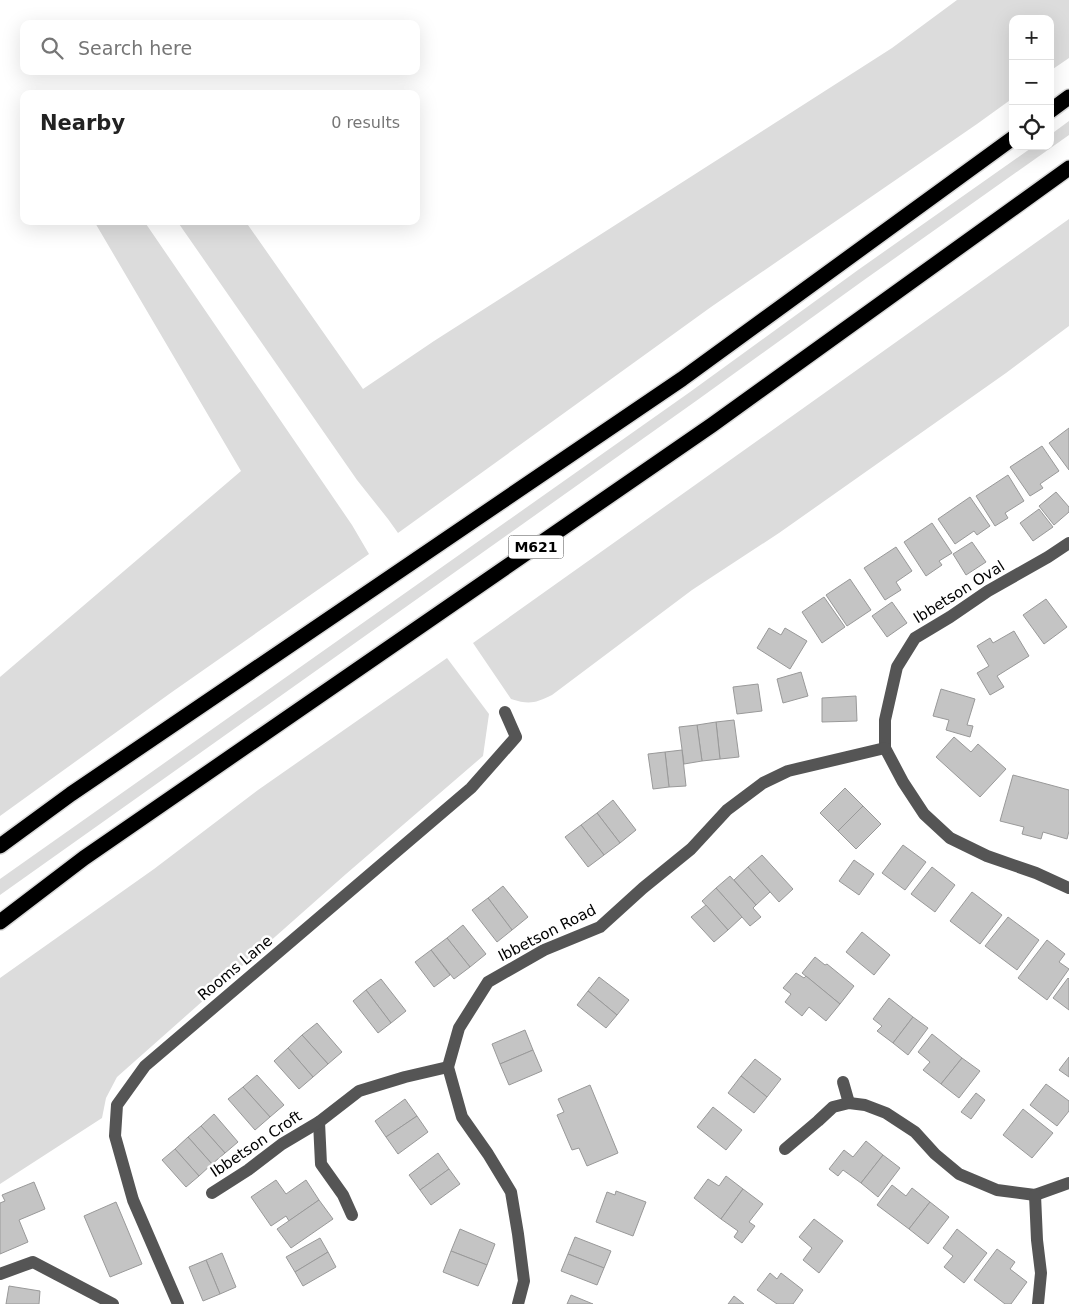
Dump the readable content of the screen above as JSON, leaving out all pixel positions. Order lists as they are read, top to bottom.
{
  "streets": {
    "highway": ["M621"],
    "street": [
      "Ibbetson Oval",
      "Ibbetson Road",
      "Rooms Lane",
      "Ibbetson Croft"
    ]
  },
  "crossings": [
    ["Ibbetson Oval", "Ibbetson Road"],
    ["Ibbetson Road", "Ibbetson Croft"]
  ],
  "page": {
    "map_buttons": ["+", "−"],
    "search": "Search here",
    "heading": ["Nearby", "0 results"]
  }
}
